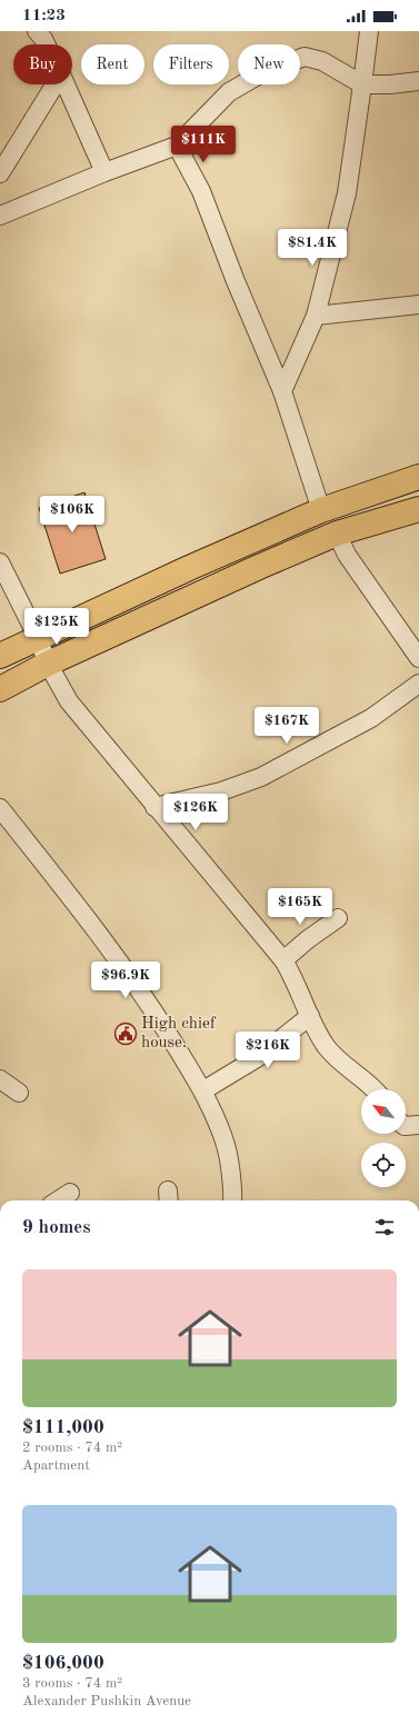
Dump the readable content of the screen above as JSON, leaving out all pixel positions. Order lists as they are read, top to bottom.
{
  "places": {
    "public building": ["High chief house."]
  },
  "north": "top left",
  "page": {
    "status": "11:23",
    "chip": [
      "Buy",
      "Rent",
      "Filters",
      "New"
    ],
    "price": [
      "$111K",
      "$81.4K",
      "$106K",
      "$125K",
      "$167K",
      "$126K",
      "$165K",
      "$96.9K",
      "$216K"
    ],
    "heading": "9 homes",
    "list": [
      {
        "name": "$111,000",
        "note": "2 rooms · 74 m² · Apartment"
      },
      {
        "name": "$106,000",
        "note": "3 rooms · 74 m² · Alexander Pushkin Avenue"
      }
    ]
  }
}
